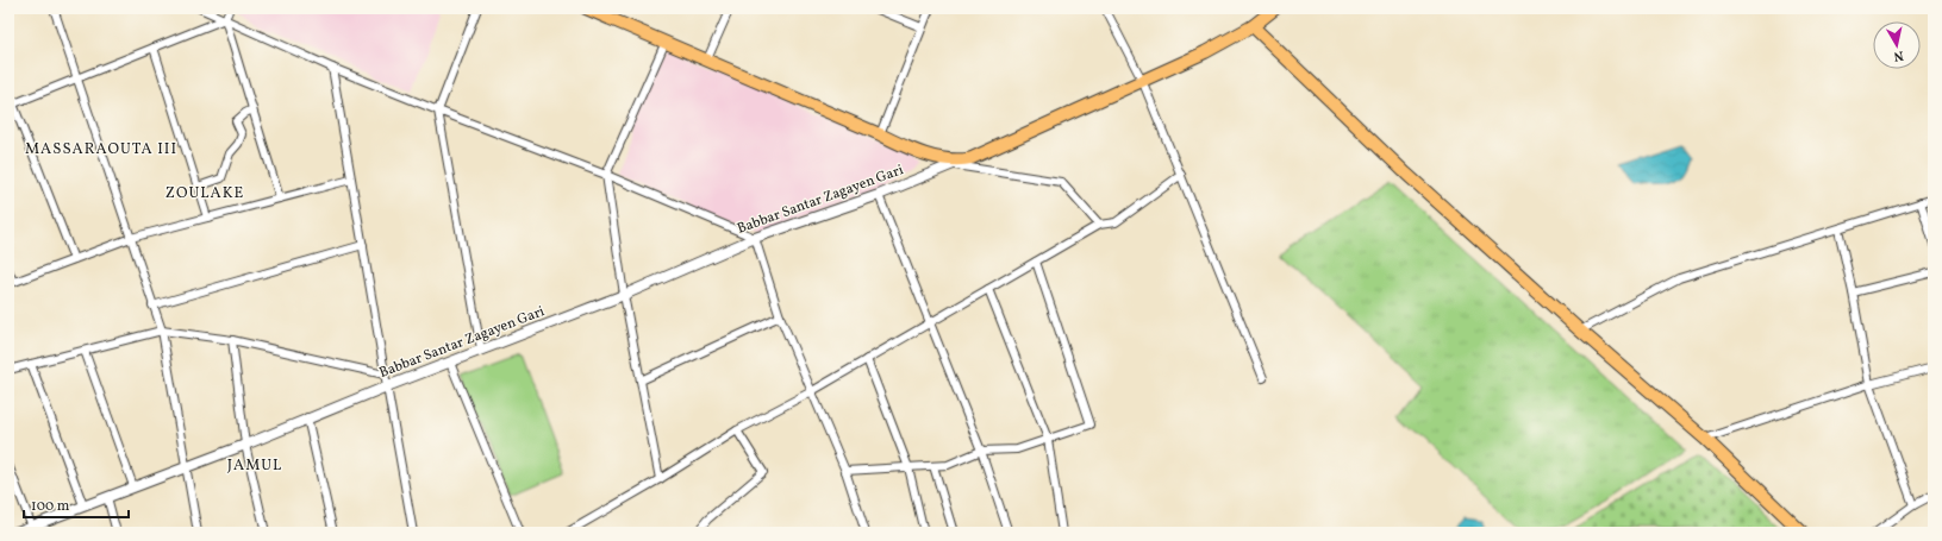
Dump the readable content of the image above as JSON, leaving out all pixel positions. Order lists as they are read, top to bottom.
{
  "streets": {
    "street": ["Babbar Santar Zagayen Gari"]
  },
  "districts": ["MASSARAOUTA III", "ZOULAKE", "JAMUL"],
  "scale_bar": "100 m",
  "north": "bottom"
}
